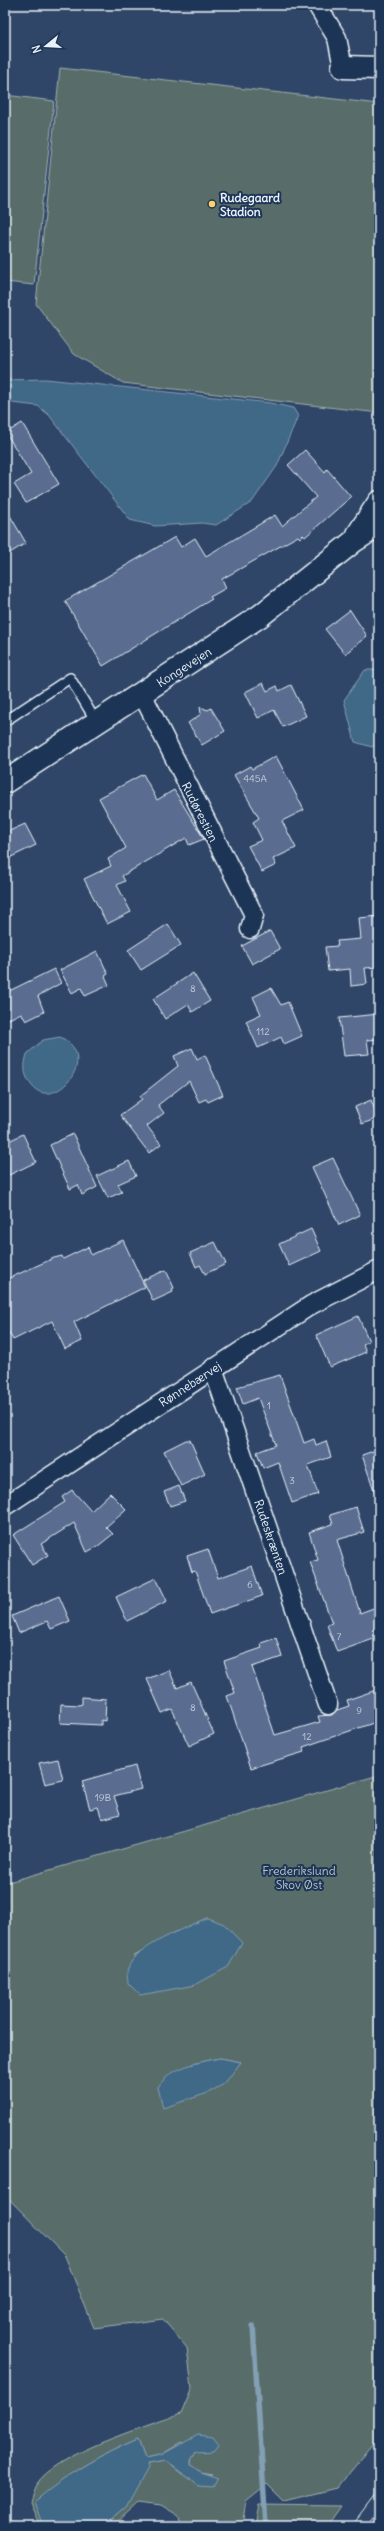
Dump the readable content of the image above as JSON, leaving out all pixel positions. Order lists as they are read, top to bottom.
{
  "streets": {
    "main road": ["Kongevejen"],
    "street": ["Rudørestien", "Rønnebærvej", "Rudeskrænten"]
  },
  "crossings": [
    ["Kongevejen", "Rudørestien"],
    ["Rønnebærvej", "Rudeskrænten"]
  ],
  "parks": ["Frederikslund Skov Øst"],
  "places": ["Rudegaard Stadion"],
  "house_numbers": [
    "445A",
    "8",
    "112",
    "1",
    "3",
    "6",
    "7",
    "8",
    "9",
    "12",
    "19B"
  ],
  "north": "left"
}
